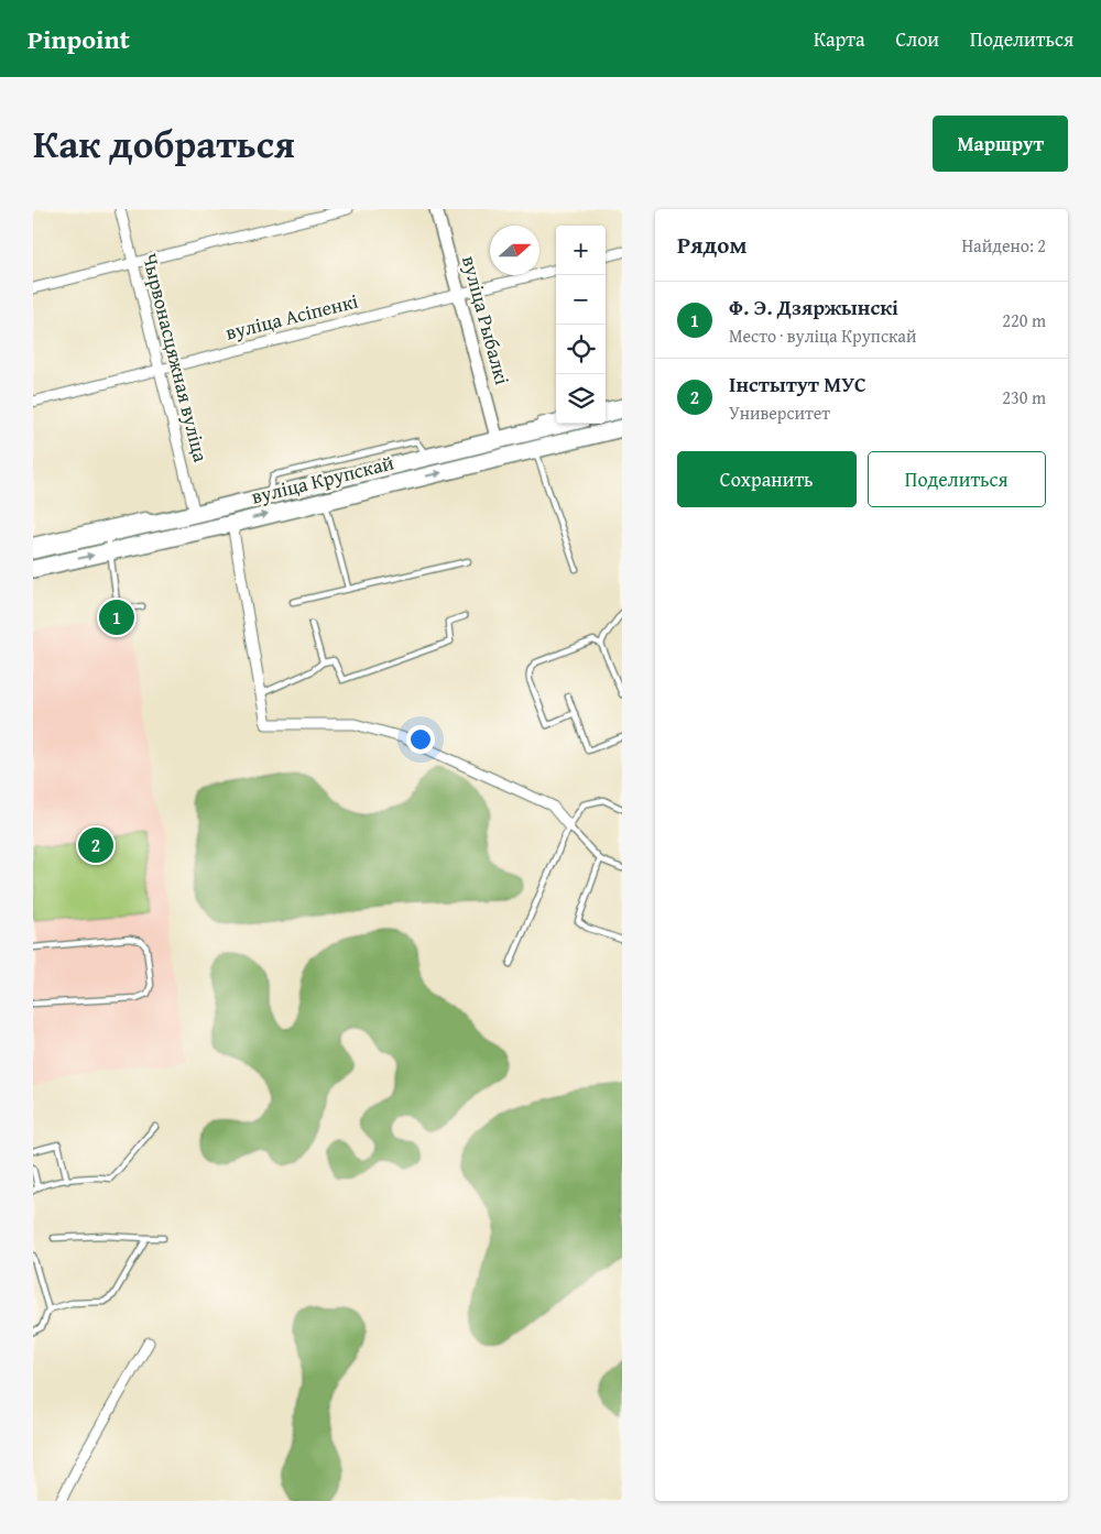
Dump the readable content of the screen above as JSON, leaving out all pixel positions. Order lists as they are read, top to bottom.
{
  "streets": {
    "main road": ["вуліца Крупскай"],
    "street": ["вуліца Асіпенкі", "вуліца Рыбалкі", "Чырвонасцяжная вуліца"]
  },
  "crossings": [
    ["вуліца Асіпенкі", "вуліца Рыбалкі"],
    ["вуліца Асіпенкі", "Чырвонасцяжная вуліца"],
    ["вуліца Рыбалкі", "вуліца Крупскай"],
    ["Чырвонасцяжная вуліца", "вуліца Крупскай"]
  ],
  "north": "right",
  "page": {
    "header": "Pinpoint",
    "nav": ["Карта", "Слои", "Поделиться"],
    "title": "Как добраться",
    "buttons": [
      "Маршрут",
      ["Сохранить", "Поделиться"]
    ],
    "heading": ["Рядом", "Найдено: 2"],
    "map_buttons": ["+", "−"],
    "list": [
      {
        "mark": "1",
        "name": "Ф. Э. Дзяржынскі",
        "note": "Место · вуліца Крупскай",
        "value": "220 m"
      },
      {
        "mark": "2",
        "name": "Інстытут МУС",
        "note": "Университет",
        "value": "230 m"
      }
    ],
    "pins": ["1", "2"]
  }
}
